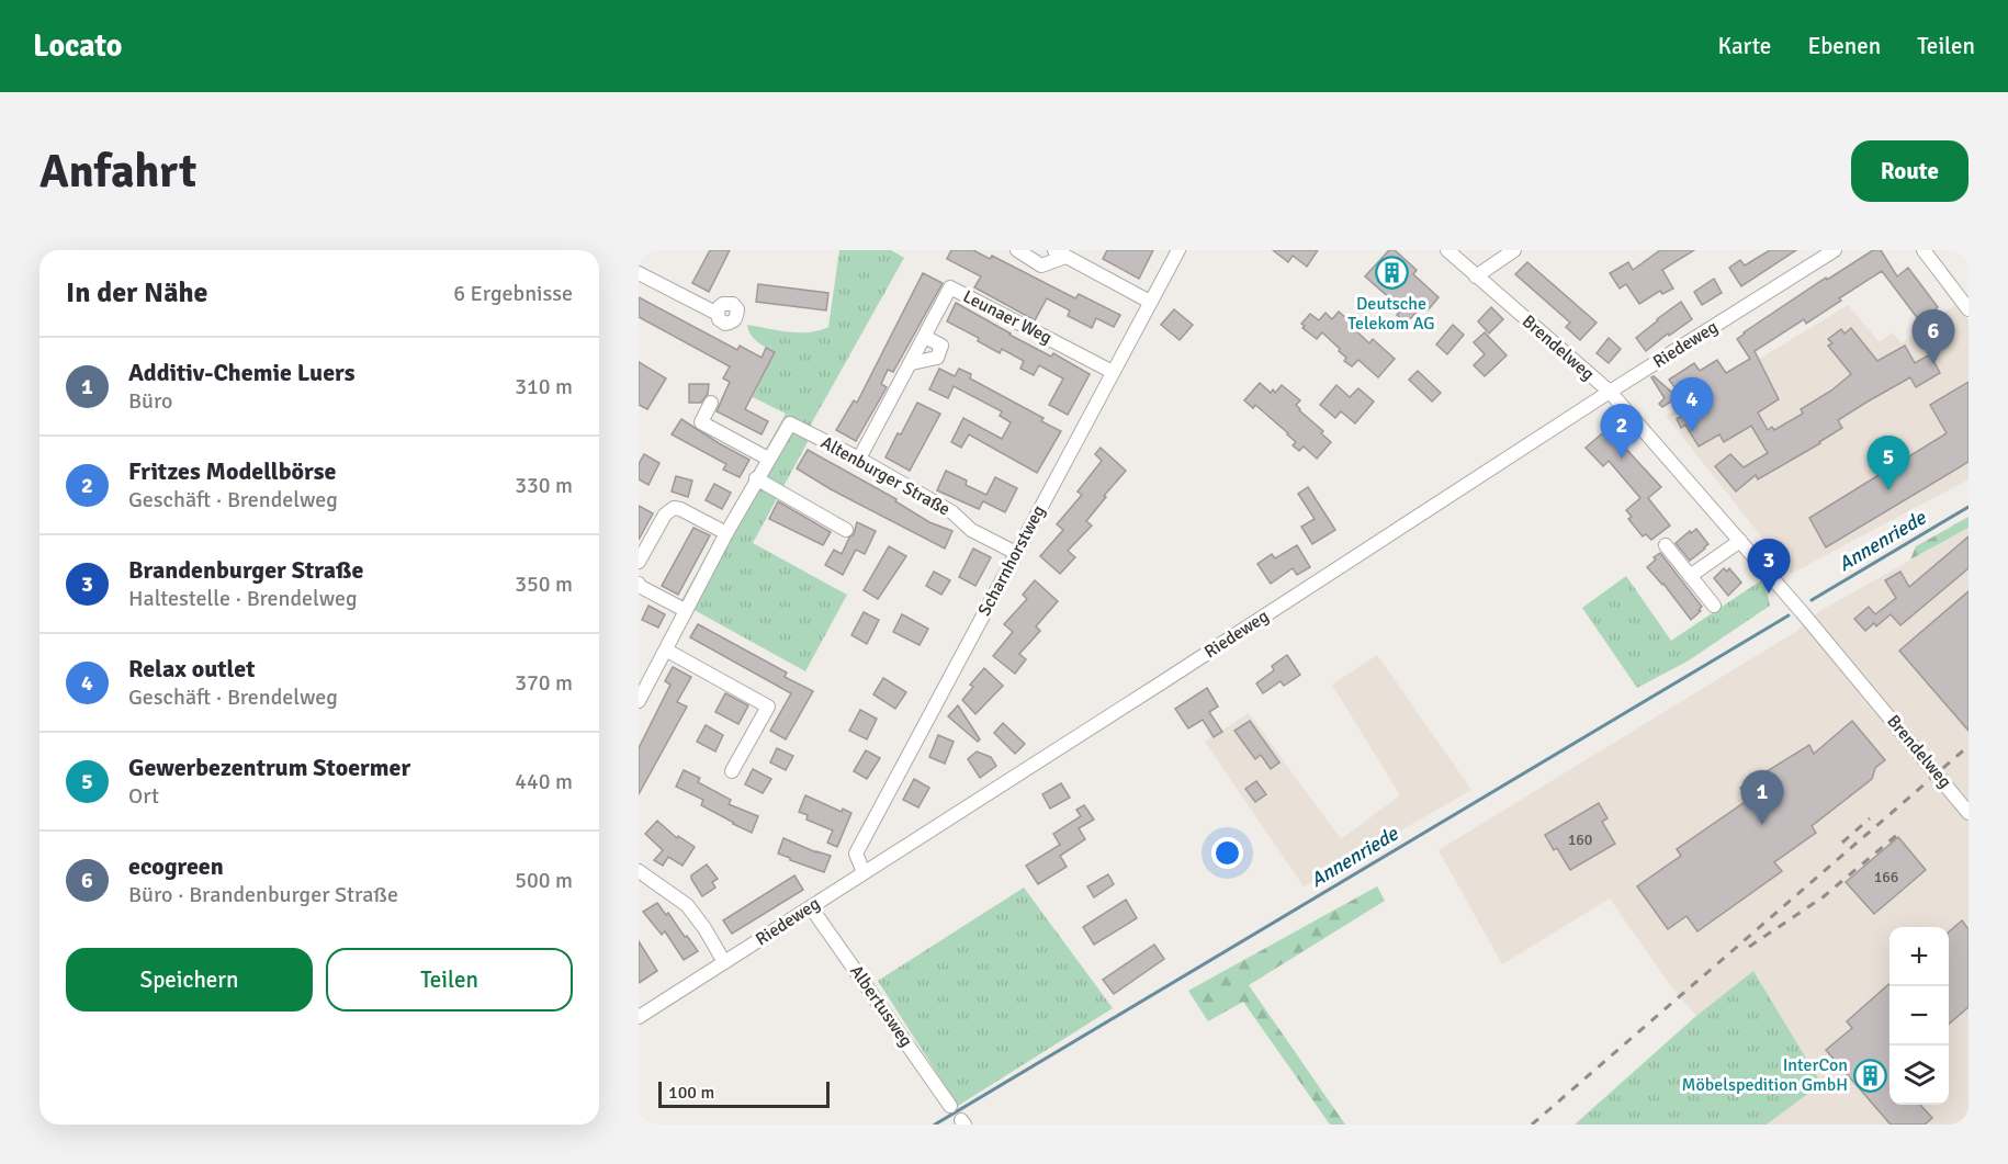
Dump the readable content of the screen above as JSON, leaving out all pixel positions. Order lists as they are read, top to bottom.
{
  "streets": {
    "street": [
      "Leunaer Weg",
      "Riedeweg",
      "Brendelweg",
      "Altenburger Straße",
      "Scharnhorstweg",
      "Albertusweg"
    ]
  },
  "crossings": [
    ["Leunaer Weg", "Altenburger Straße"],
    ["Leunaer Weg", "Scharnhorstweg"],
    ["Riedeweg", "Brendelweg"],
    ["Riedeweg", "Scharnhorstweg"],
    ["Riedeweg", "Albertusweg"],
    ["Altenburger Straße", "Scharnhorstweg"]
  ],
  "water": ["Annenriede"],
  "places": {
    "building": ["Deutsche Telekom AG", "InterCon Möbelspedition GmbH"]
  },
  "house_numbers": ["160", "166"],
  "scale_bar": "100 m",
  "page": {
    "header": "Locato",
    "nav": ["Karte", "Ebenen", "Teilen"],
    "buttons": [
      "Route",
      ["Speichern", "Teilen"]
    ],
    "title": "Anfahrt",
    "heading": ["In der Nähe", "6 Ergebnisse"],
    "pins": [
      "6",
      "4",
      "2",
      "5",
      "3",
      "1"
    ],
    "list": [
      {
        "mark": "1",
        "name": "Additiv-Chemie Luers",
        "note": "Büro",
        "value": "310 m"
      },
      {
        "mark": "2",
        "name": "Fritzes Modellbörse",
        "note": "Geschäft · Brendelweg",
        "value": "330 m"
      },
      {
        "mark": "3",
        "name": "Brandenburger Straße",
        "note": "Haltestelle · Brendelweg",
        "value": "350 m"
      },
      {
        "mark": "4",
        "name": "Relax outlet",
        "note": "Geschäft · Brendelweg",
        "value": "370 m"
      },
      {
        "mark": "5",
        "name": "Gewerbezentrum Stoermer",
        "note": "Ort",
        "value": "440 m"
      },
      {
        "mark": "6",
        "name": "ecogreen",
        "note": "Büro · Brandenburger Straße",
        "value": "500 m"
      }
    ],
    "map_buttons": ["+", "−"],
    "scale": "100 m"
  }
}
